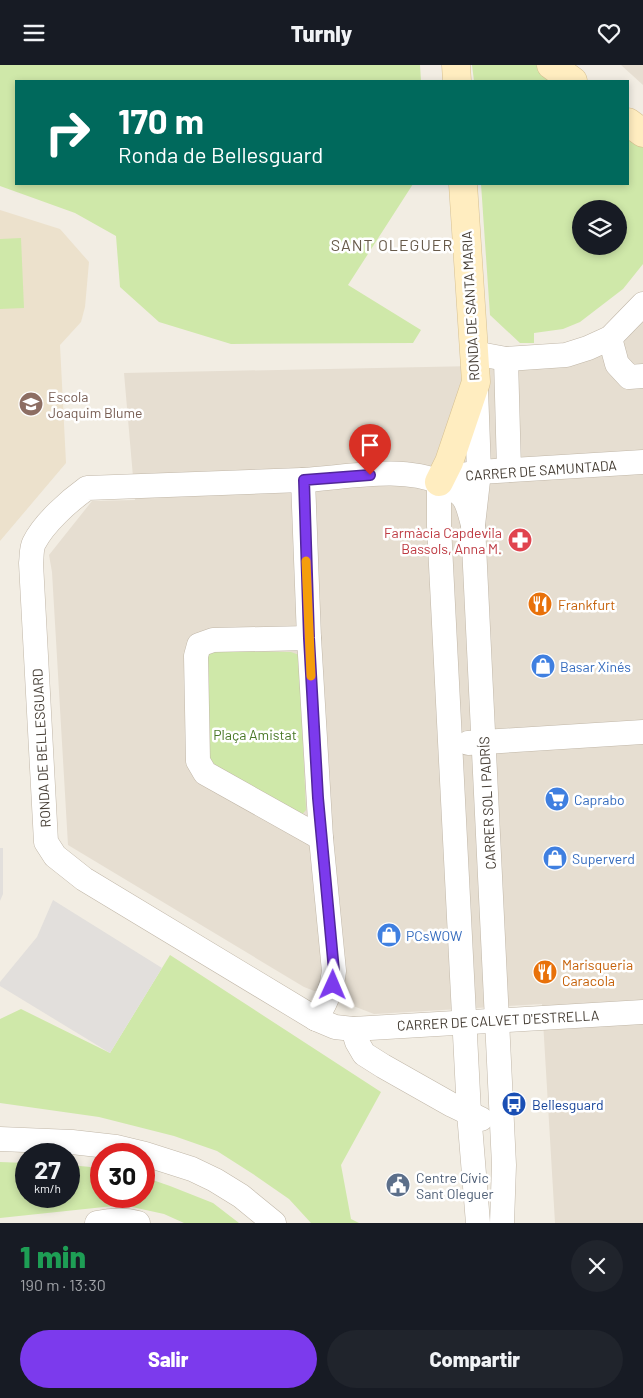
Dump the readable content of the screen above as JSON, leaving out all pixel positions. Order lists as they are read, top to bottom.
{
  "streets": {
    "street": [
      "RONDA DE SANTA MARIA",
      "CARRER DE SAMUNTADA",
      "RONDA DE BELLESGUARD",
      "CARRER SOL I PADRÍS",
      "CARRER DE CALVET D'ESTRELLA"
    ]
  },
  "crossings": [
    ["RONDA DE SANTA MARIA", "CARRER DE SAMUNTADA"],
    ["RONDA DE SANTA MARIA", "RONDA DE BELLESGUARD"],
    ["RONDA DE SANTA MARIA", "CARRER SOL I PADRÍS"],
    ["CARRER DE SAMUNTADA", "RONDA DE BELLESGUARD"],
    ["CARRER DE SAMUNTADA", "CARRER SOL I PADRÍS"],
    ["RONDA DE BELLESGUARD", "CARRER DE CALVET D'ESTRELLA"],
    ["CARRER SOL I PADRÍS", "CARRER DE CALVET D'ESTRELLA"]
  ],
  "districts": ["SANT OLEGUER"],
  "parks": ["Plaça Amistat"],
  "places": {
    "school or university": ["Escola Joaquim Blume"],
    "pharmacy": ["Farmàcia Capdevila Bassols, Anna M."],
    "restaurant": ["Frankfurt", "Marisqueria Caracola"],
    "shop": ["Basar Xinés", "Superverd", "PCsWOW"],
    "supermarket": ["Caprabo"],
    "bus stop": ["Bellesguard"],
    "public building": ["Centre Cívic Sant Oleguer"]
  },
  "page": {
    "header": "Turnly",
    "turn": ["170 m", "Ronda de Bellesguard"],
    "speed": "27 km/h",
    "limit": "30",
    "heading": ["1 min", "190 m · 13:30"],
    "buttons": ["Salir", "Compartir"]
  }
}
